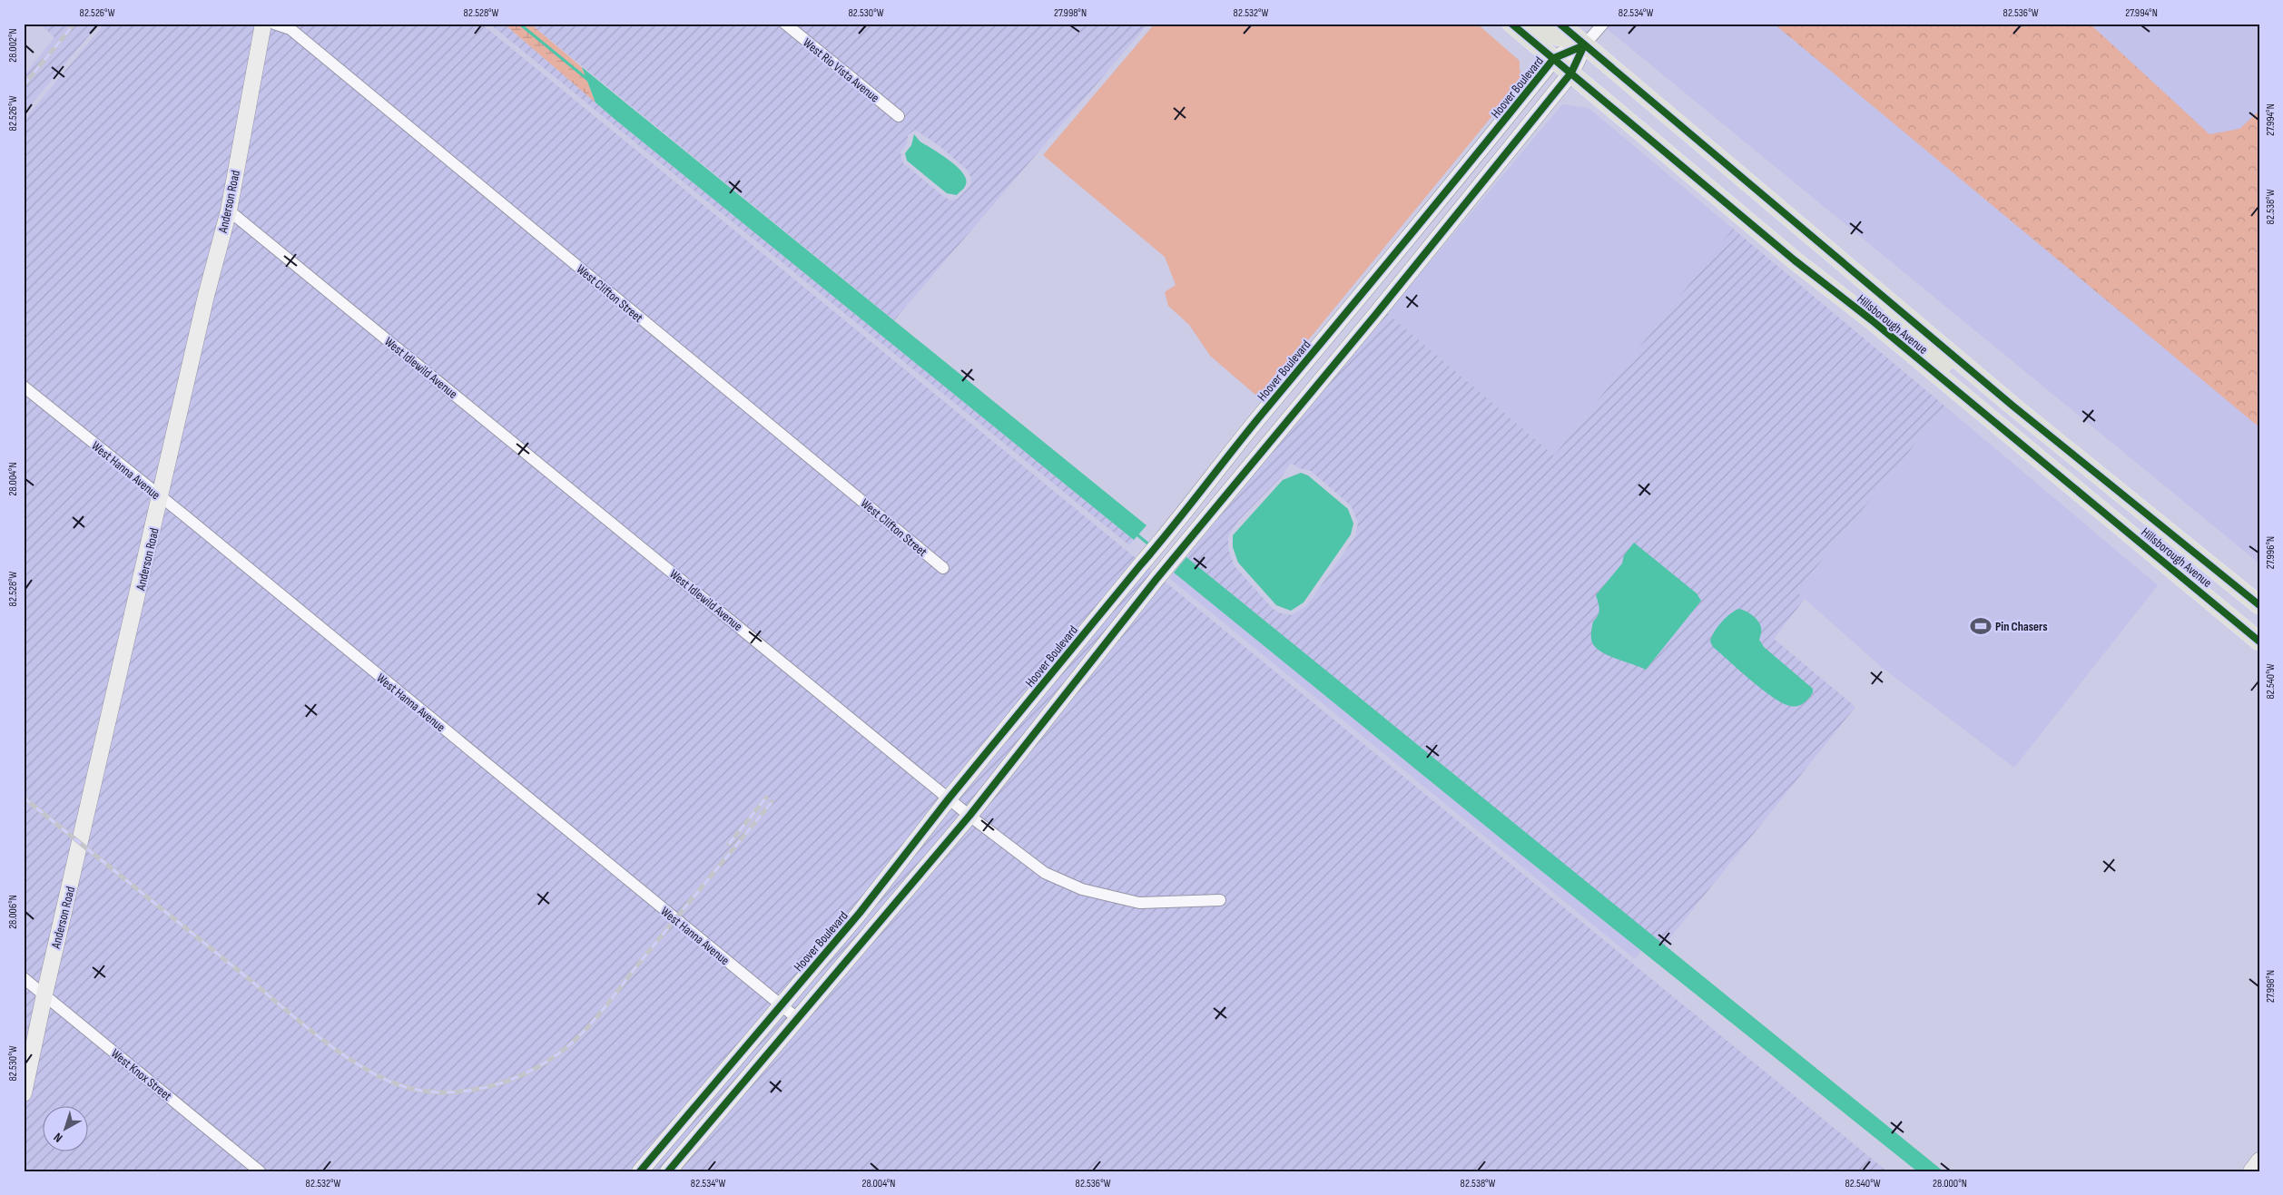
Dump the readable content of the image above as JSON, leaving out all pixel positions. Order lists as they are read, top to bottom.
{
  "streets": {
    "main road": ["Hoover Boulevard", "Anderson Road", "Hillsborough Avenue"],
    "street": [
      "West Rio Vista Avenue",
      "West Clifton Street",
      "West Idlewild Avenue",
      "West Hanna Avenue",
      "West Knox Street"
    ]
  },
  "crossings": [
    ["Hoover Boulevard", "Hillsborough Avenue"],
    ["Hoover Boulevard", "West Idlewild Avenue"],
    ["Hoover Boulevard", "West Hanna Avenue"],
    ["Anderson Road", "West Idlewild Avenue"],
    ["Anderson Road", "West Hanna Avenue"],
    ["Anderson Road", "West Knox Street"]
  ],
  "places": {
    "sports": ["Pin Chasers"]
  },
  "north": "bottom left",
  "coordinates": [
    "82.526°W",
    "82.528°W",
    "82.530°W",
    "27.998°N",
    "82.532°W",
    "82.534°W",
    "82.536°W",
    "27.994°N",
    "28.002°N",
    "82.538°W",
    "28.004°N",
    "27.996°N",
    "82.540°W",
    "28.006°N",
    "28.000°N"
  ]
}
